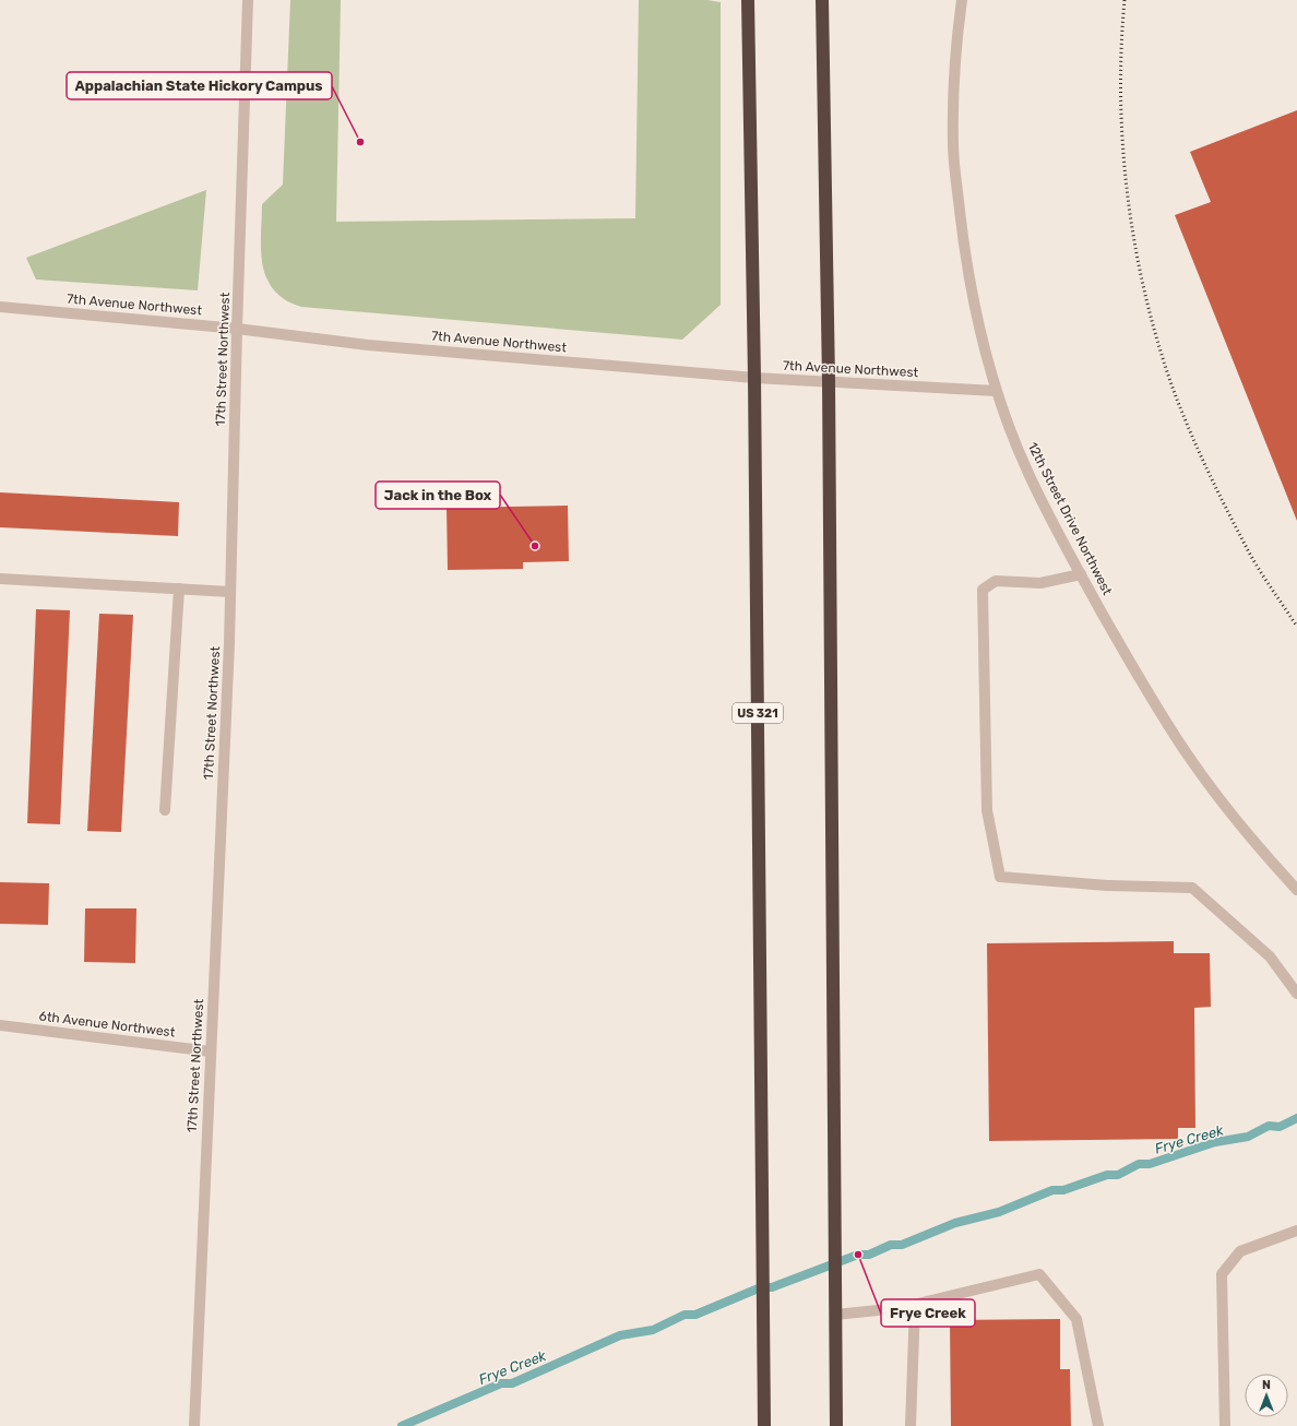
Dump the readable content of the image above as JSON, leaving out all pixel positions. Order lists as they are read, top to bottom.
{
  "streets": {
    "highway": ["US 321"],
    "street": [
      "7th Avenue Northwest",
      "17th Street Northwest",
      "12th Street Drive Northwest",
      "6th Avenue Northwest"
    ]
  },
  "crossings": [
    ["7th Avenue Northwest", "17th Street Northwest"],
    ["7th Avenue Northwest", "12th Street Drive Northwest"],
    ["7th Avenue Northwest", "US 321"],
    ["17th Street Northwest", "6th Avenue Northwest"]
  ],
  "water": ["Frye Creek"],
  "places": ["Appalachian State Hickory Campus", "Jack in the Box", "Frye Creek"],
  "north": "top"
}
